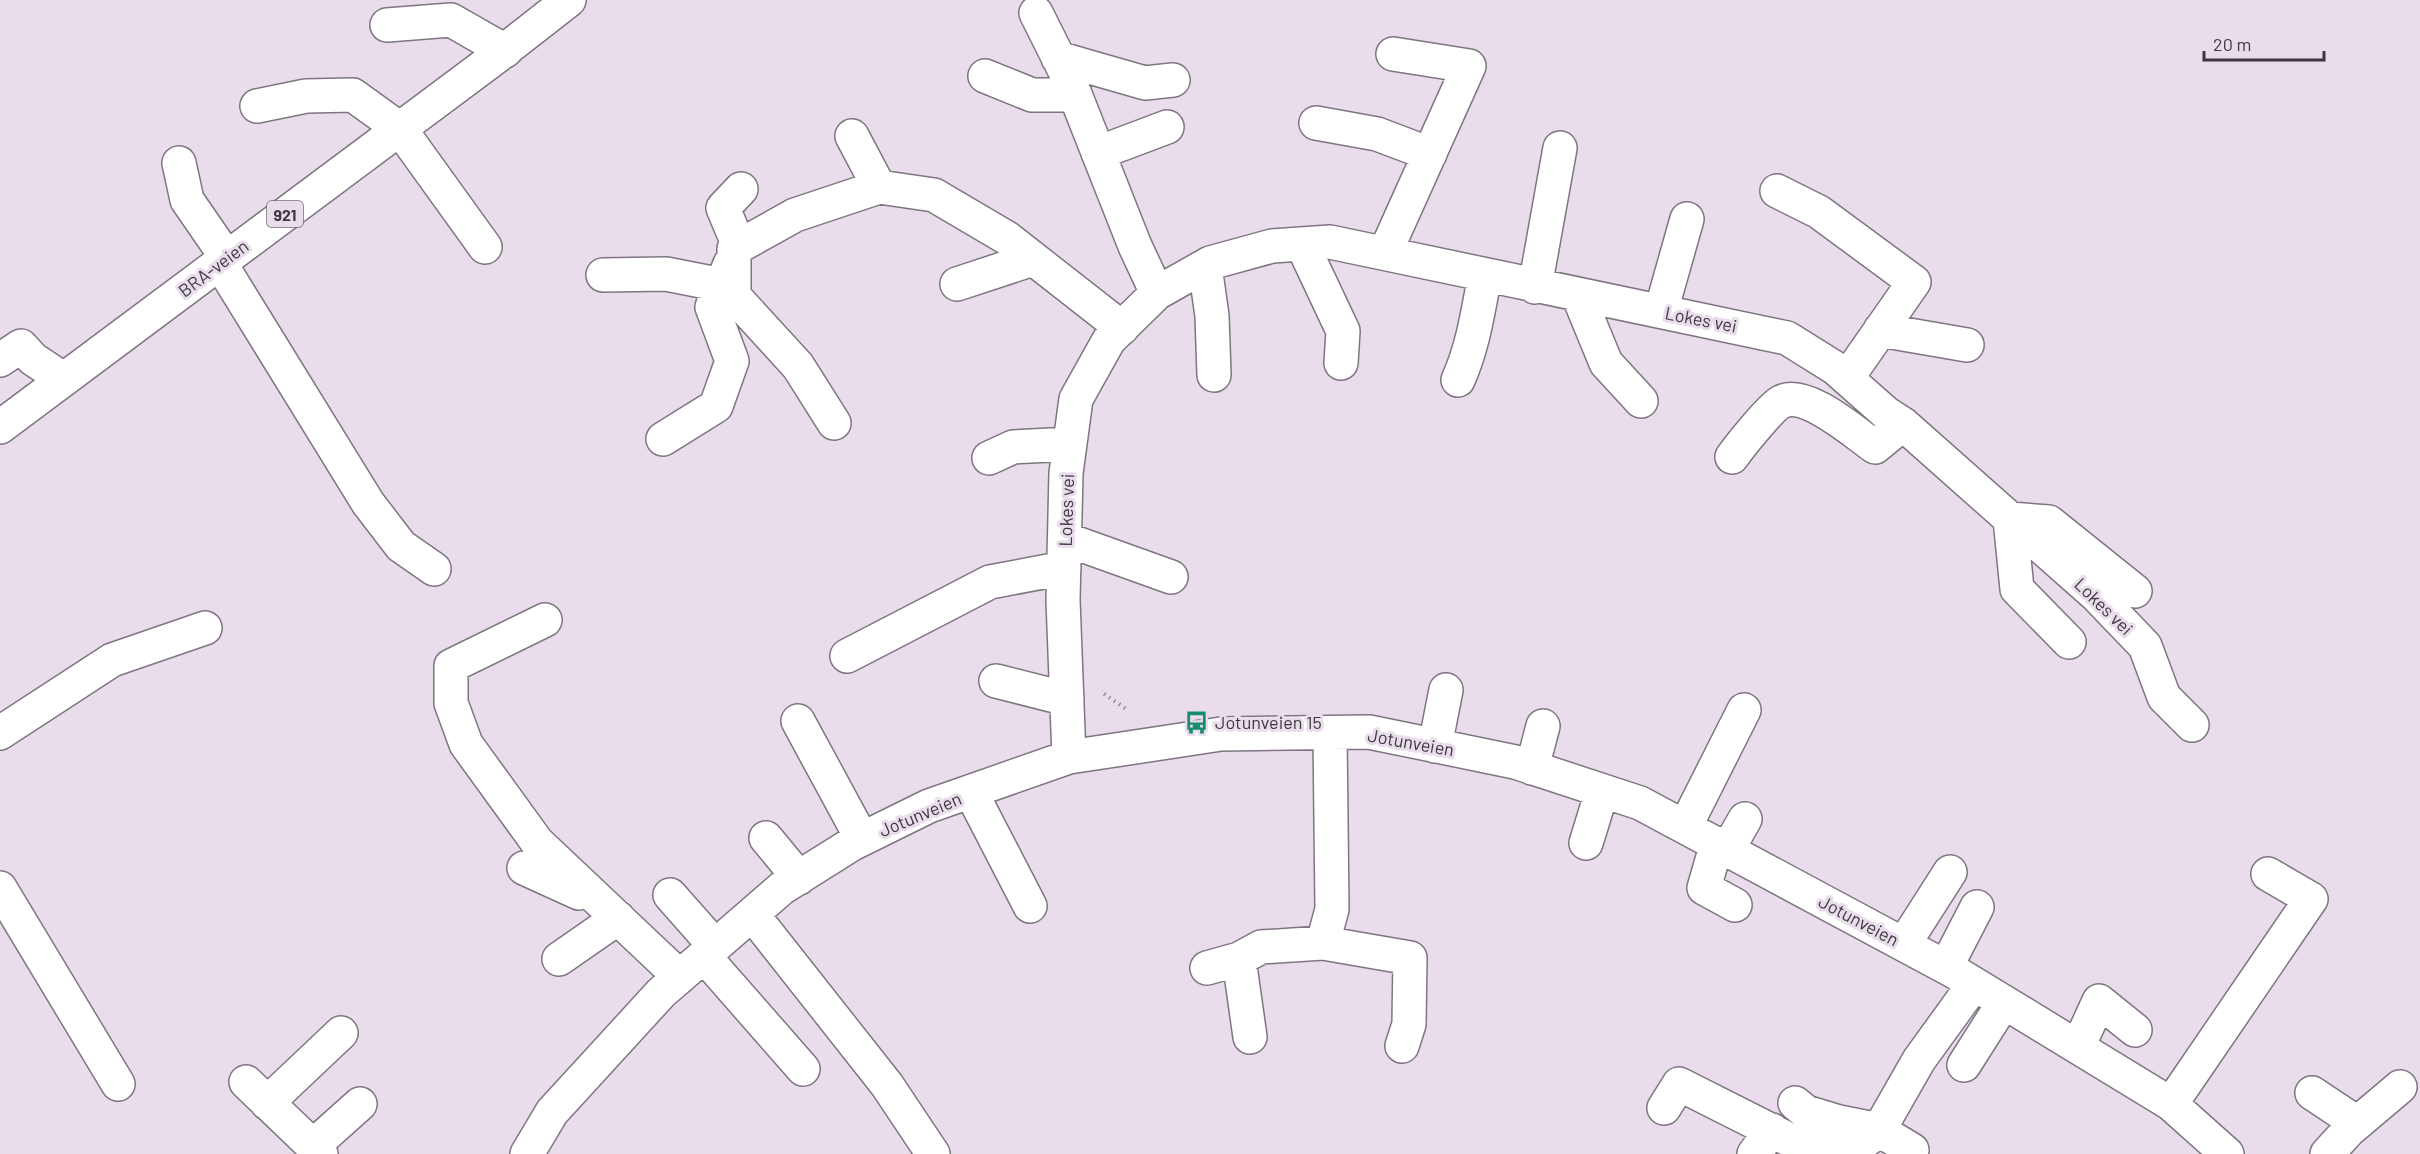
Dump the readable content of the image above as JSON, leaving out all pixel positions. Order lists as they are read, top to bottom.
{
  "streets": {
    "street": [
      "921",
      "BRA-veien",
      "Lokes vei",
      "Jotunveien"
    ]
  },
  "crossings": [
    ["Lokes vei", "Jotunveien"]
  ],
  "places": {
    "bus stop": ["Jotunveien 15"]
  },
  "scale_bar": "20 m"
}
